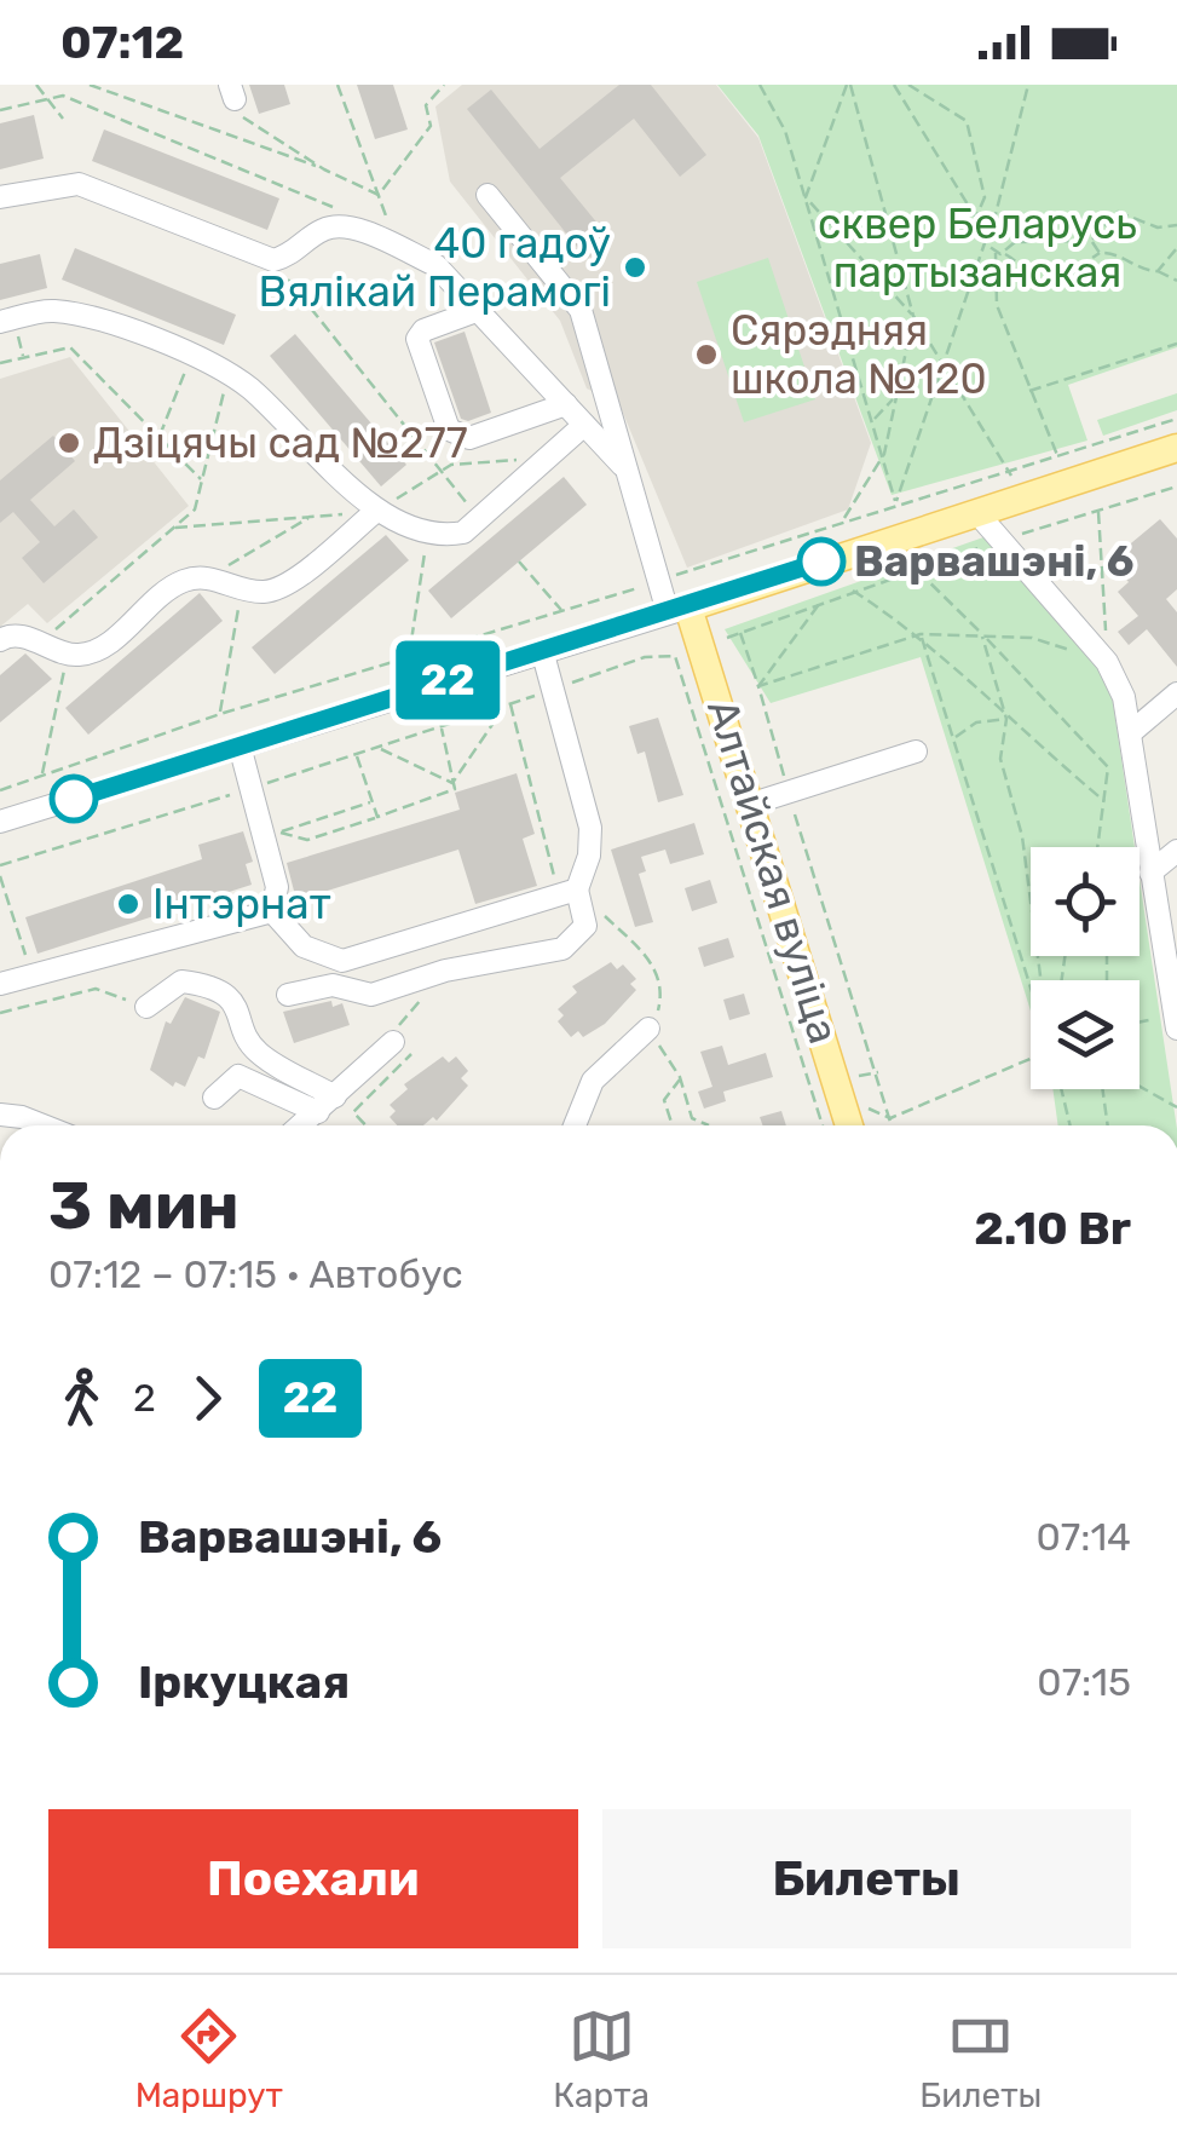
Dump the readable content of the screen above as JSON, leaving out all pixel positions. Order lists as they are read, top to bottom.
{
  "streets": {
    "main road": ["Алтайская вуліца"]
  },
  "parks": ["сквер Беларусь партызанская"],
  "places": [
    "40 гадоў Вялікай Перамогі",
    "Сярэдняя школа №120",
    "Дзіцячы сад №277",
    "Варвашэні, 6",
    "Інтэрнат"
  ],
  "lines": ["bus line 22"],
  "page": {
    "status": "07:12",
    "on_map": "22",
    "heading": ["3 мин", "07:12 – 07:15 · Автобус", "2.10 Br"],
    "legs": ["2", "22"],
    "list": [
      {
        "name": "Варвашэні, 6",
        "value": "07:14"
      },
      {
        "name": "Іркуцкая",
        "value": "07:15"
      }
    ],
    "buttons": ["Поехали", "Билеты"],
    "tabs": ["Маршрут", "Карта", "Билеты"]
  }
}
